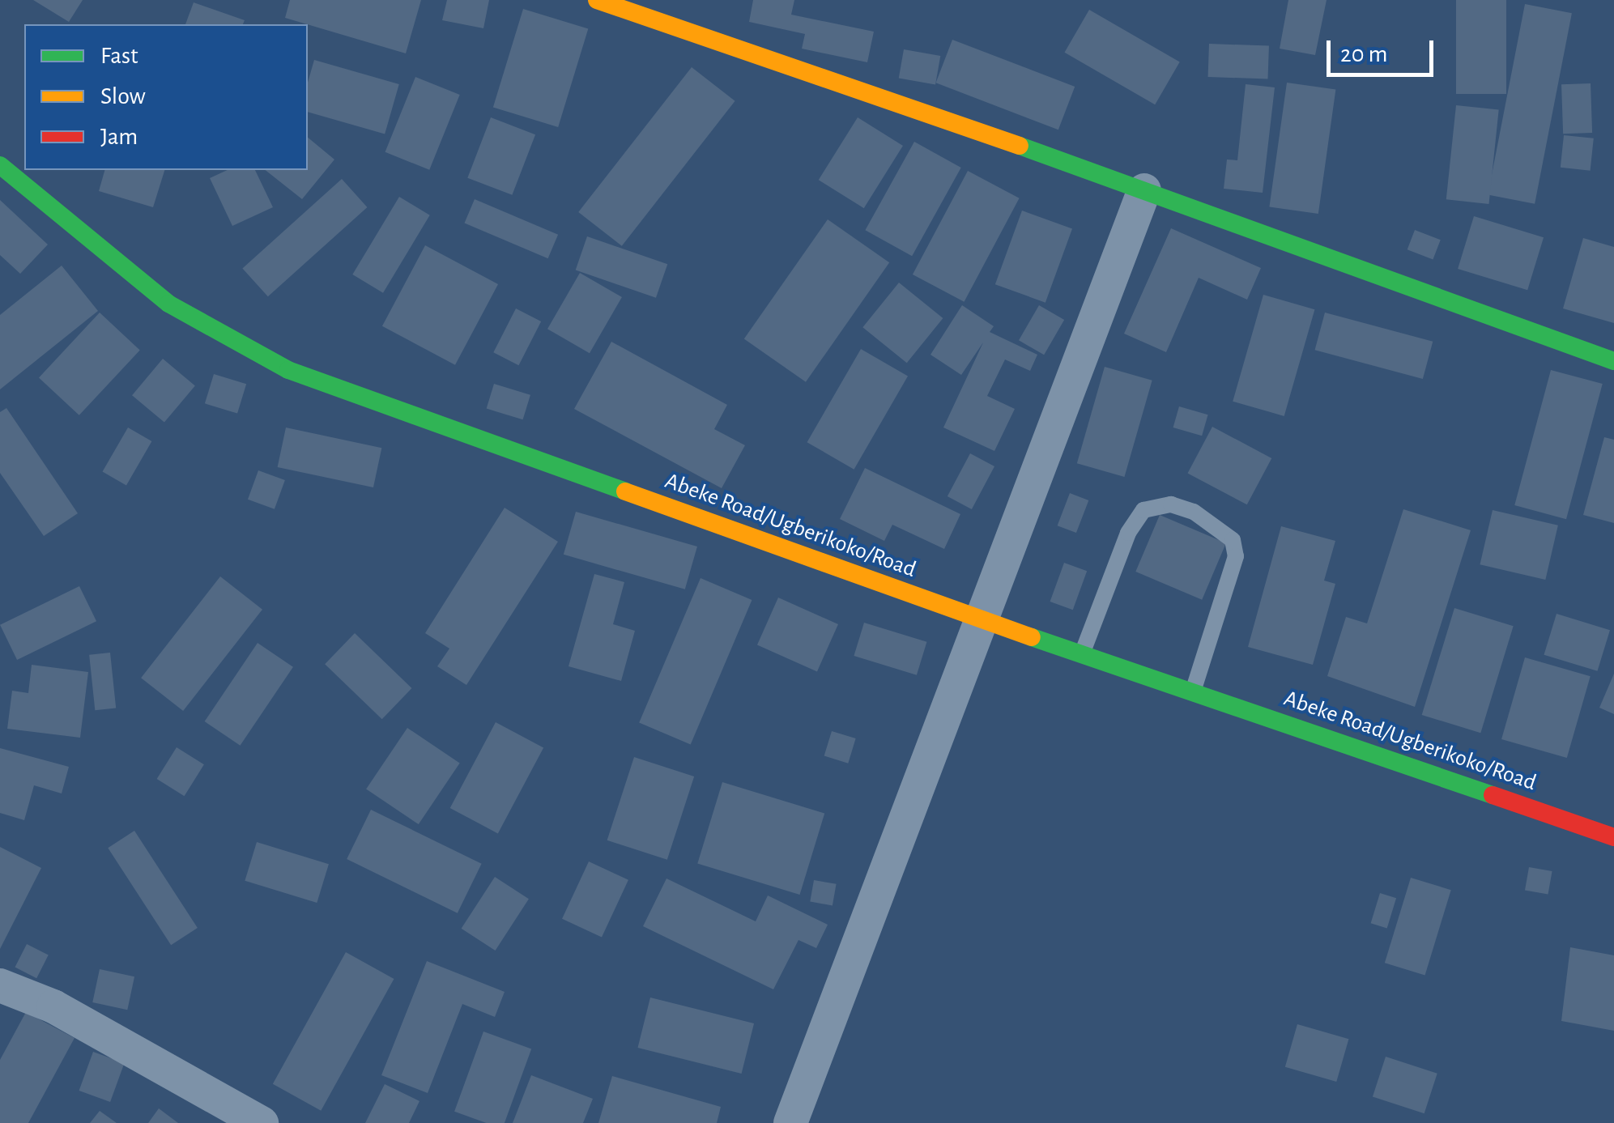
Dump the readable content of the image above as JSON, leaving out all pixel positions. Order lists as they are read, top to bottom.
{
  "streets": {
    "street": ["Abeke Road/Ugberikoko/Road"]
  },
  "legend": ["Fast", "Slow", "Jam"],
  "scale_bar": "20 m"
}
